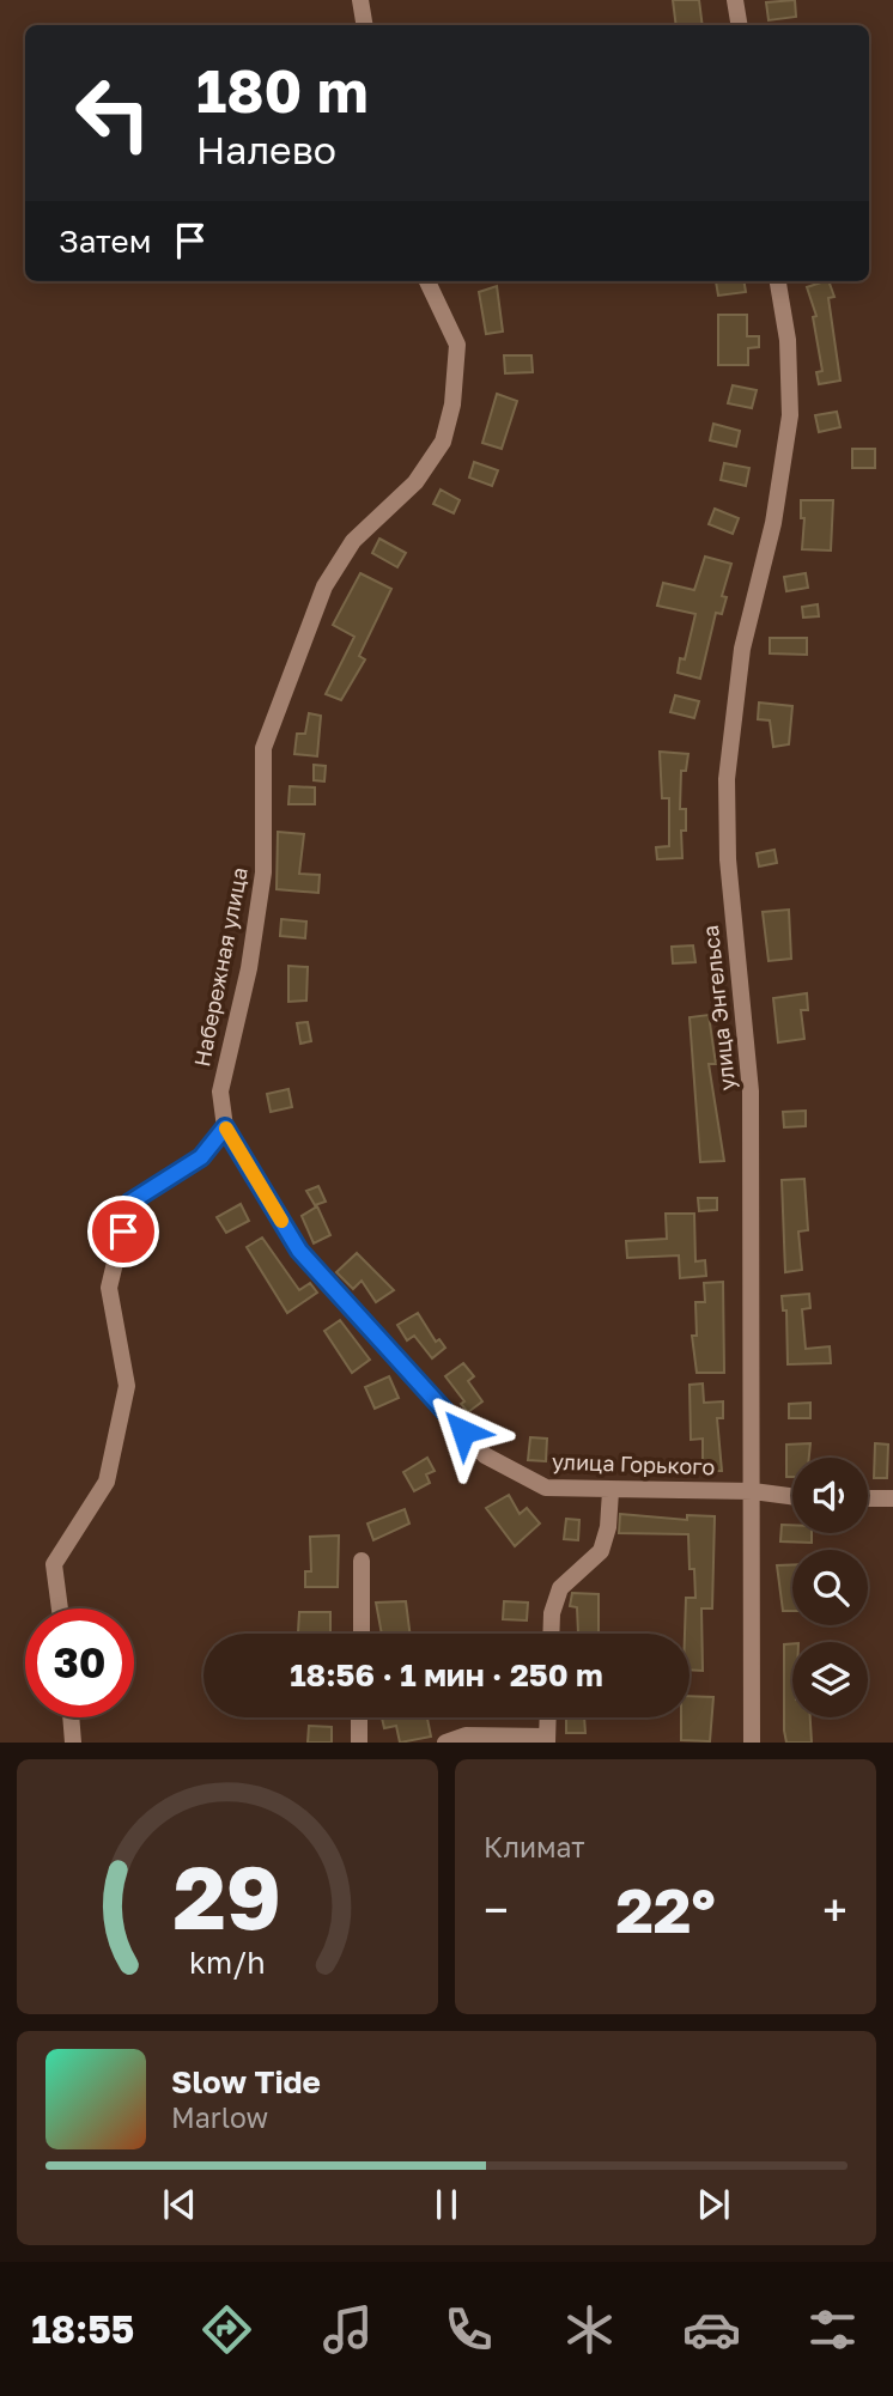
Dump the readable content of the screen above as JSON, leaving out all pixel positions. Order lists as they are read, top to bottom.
{
  "streets": {
    "street": ["Набережная улица", "улица Энгельса", "улица Горького"]
  },
  "crossings": [
    ["Набережная улица", "улица Горького"],
    ["улица Энгельса", "улица Горького"]
  ],
  "page": {
    "turn": ["180 m", "Налево"],
    "then": "Затем",
    "limit": "30",
    "trip": "18:56 · 1 мин · 250 m",
    "tile": "Климат",
    "heat": ["−", "22°", "+"],
    "song": ["Slow Tide", "Marlow"],
    "tabs": "18:55",
    "gauge": ["29", "km/h"]
  }
}
